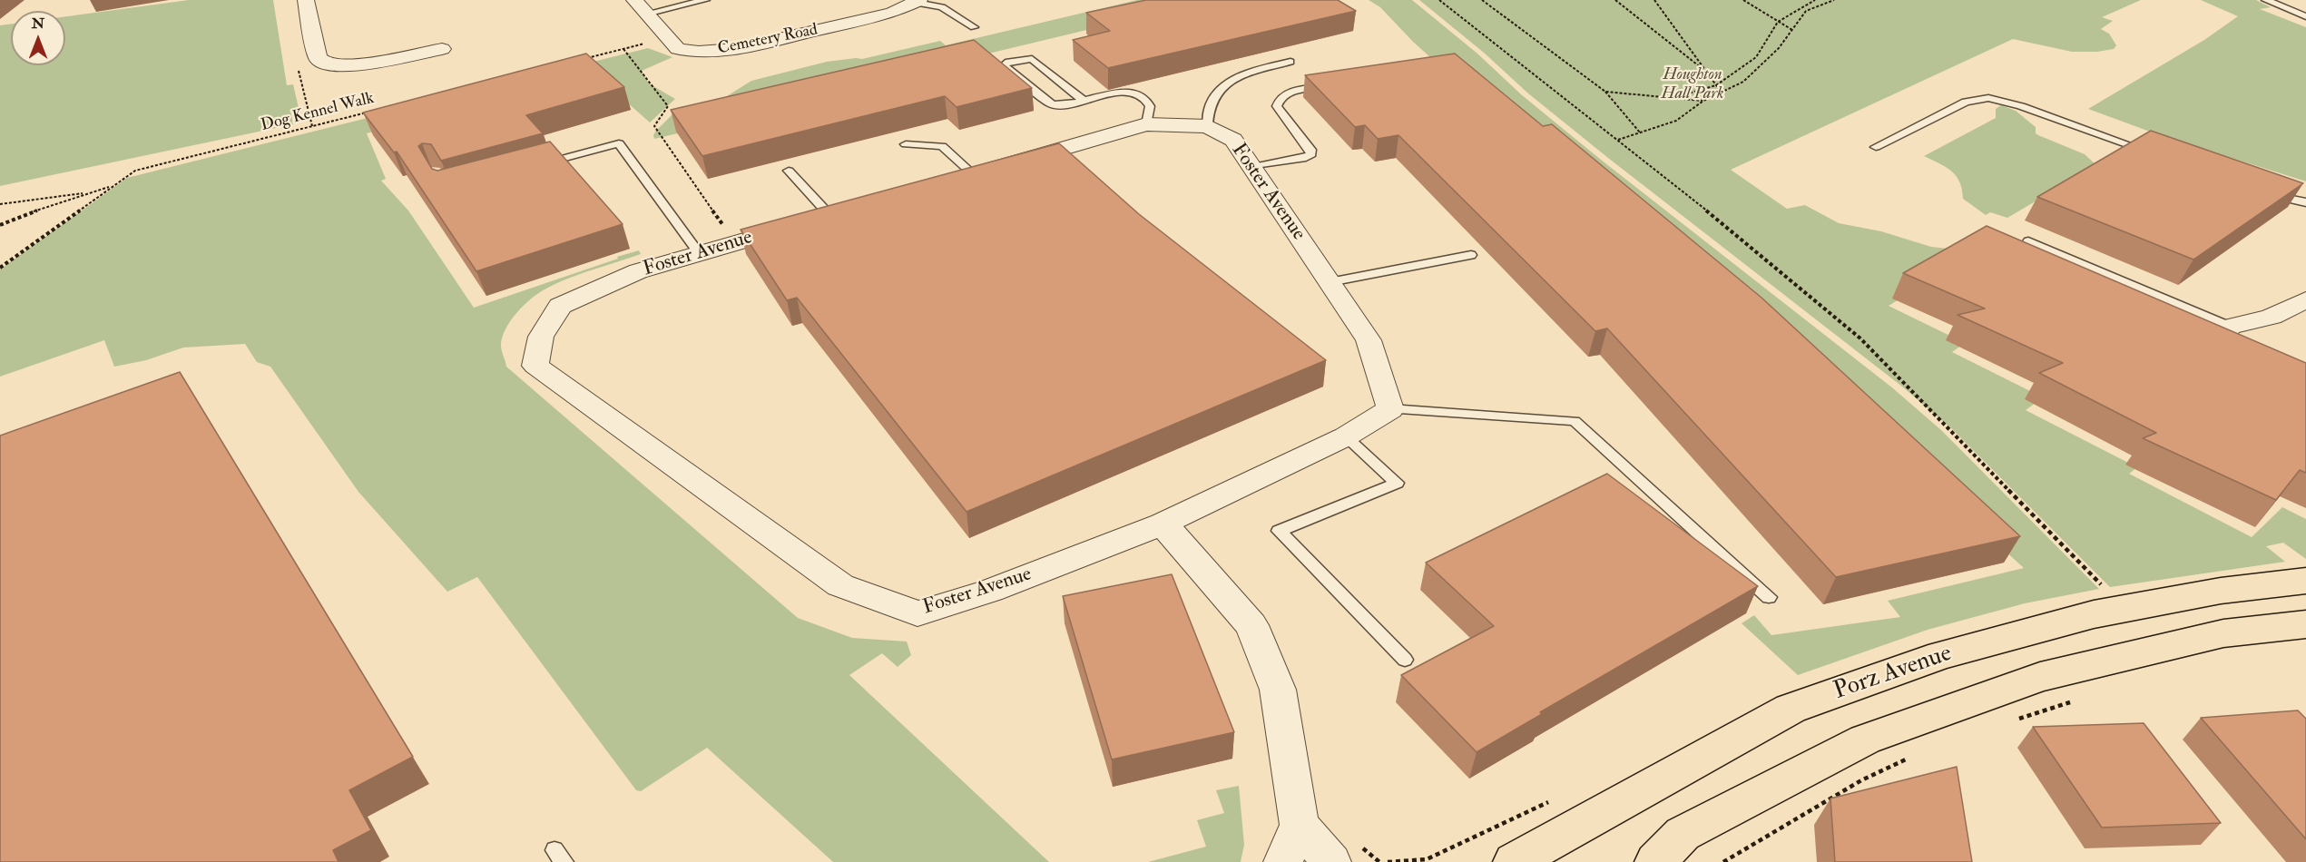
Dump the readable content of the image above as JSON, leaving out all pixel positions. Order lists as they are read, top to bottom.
{
  "streets": {
    "main road": ["Porz Avenue"],
    "street": ["Cemetery Road", "Foster Avenue"],
    "path": ["Dog Kennel Walk"]
  },
  "parks": ["Houghton Hall Park"],
  "north": "top"
}
